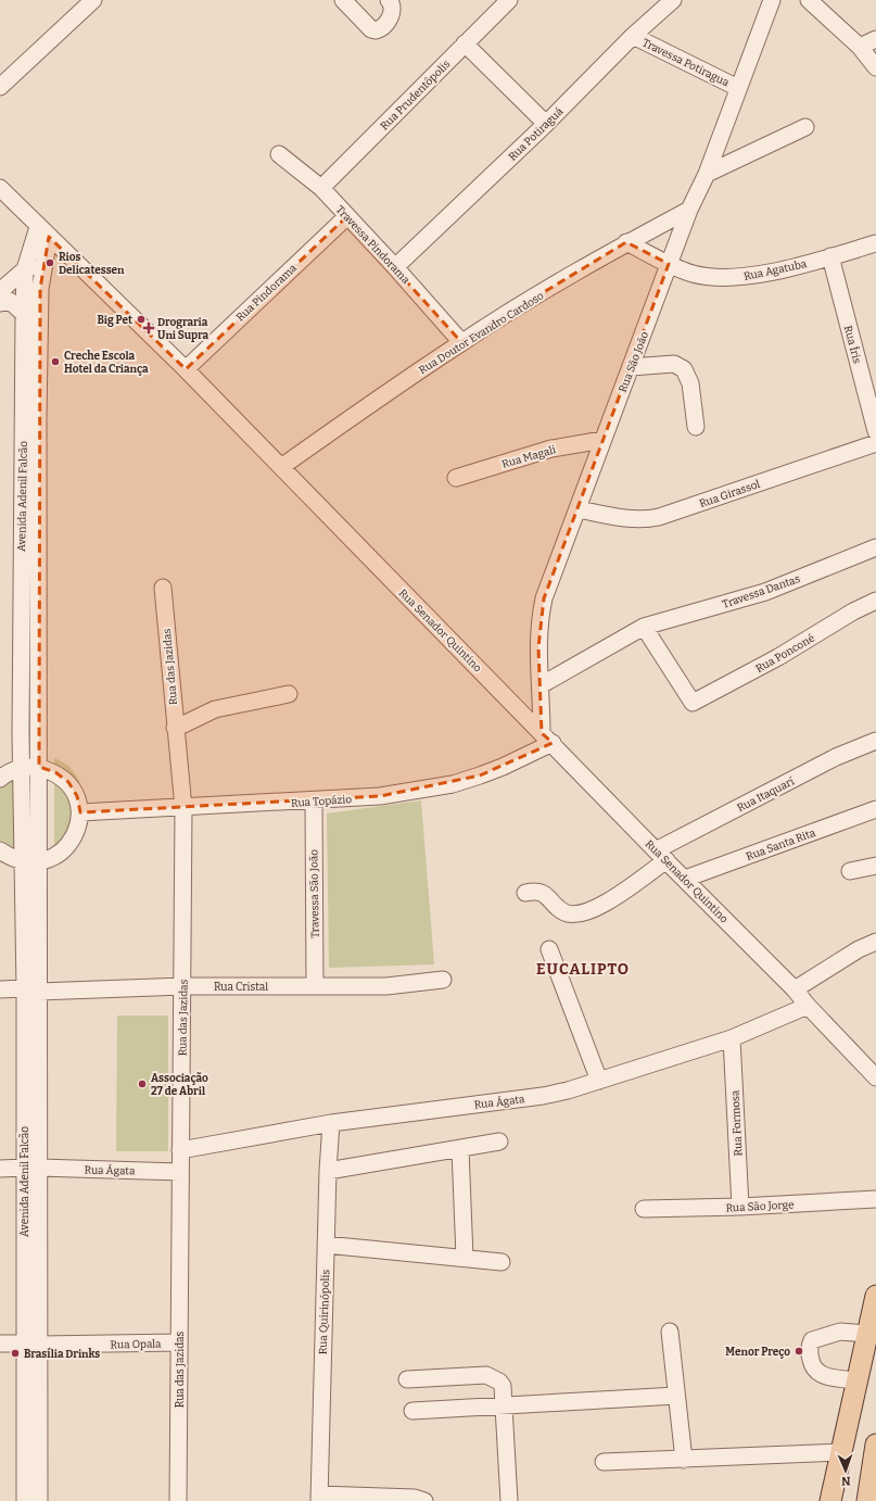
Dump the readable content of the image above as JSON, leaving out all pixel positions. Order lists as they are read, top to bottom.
{
  "streets": {
    "street": [
      "Travessa Potiragua",
      "Rua Prudentôpolis",
      "Rua Potiraguá",
      "Travessa Pindorama",
      "Rua Agatuba",
      "Rua Pindorama",
      "Rua Doutor Evandro Cardoso",
      "Rua Íris",
      "Rua São João",
      "Rua Magali",
      "Rua Girassol",
      "Avenida Adenil Falcão",
      "Travessa Dantas",
      "Rua Senador Quintino",
      "Rua Ponconé",
      "Rua das Jazidas",
      "Rua Itaquarí",
      "Rua Topázio",
      "Rua Santa Rita",
      "Travessa São João",
      "Rua Cristal",
      "Rua Ágata",
      "Rua Formosa",
      "Rua São Jorge",
      "Rua Quirinópolis",
      "Rua Opala"
    ]
  },
  "crossings": [
    ["Travessa Potiragua", "Rua Potiraguá"],
    ["Travessa Potiragua", "Rua São João"],
    ["Rua Prudentôpolis", "Travessa Pindorama"],
    ["Rua Potiraguá", "Travessa Pindorama"],
    ["Travessa Pindorama", "Rua Pindorama"],
    ["Travessa Pindorama", "Rua Doutor Evandro Cardoso"],
    ["Rua Agatuba", "Rua Doutor Evandro Cardoso"],
    ["Rua Agatuba", "Rua Íris"],
    ["Rua Agatuba", "Rua São João"],
    ["Rua Pindorama", "Rua Senador Quintino"],
    ["Rua Doutor Evandro Cardoso", "Rua São João"],
    ["Rua Doutor Evandro Cardoso", "Rua Senador Quintino"],
    ["Rua São João", "Rua Magali"],
    ["Rua São João", "Rua Girassol"],
    ["Rua São João", "Travessa Dantas"],
    ["Rua São João", "Rua Senador Quintino"],
    ["Rua São João", "Rua Topázio"],
    ["Avenida Adenil Falcão", "Rua Senador Quintino"],
    ["Avenida Adenil Falcão", "Rua Cristal"],
    ["Avenida Adenil Falcão", "Rua Ágata"],
    ["Avenida Adenil Falcão", "Rua Opala"],
    ["Travessa Dantas", "Rua Ponconé"],
    ["Rua Senador Quintino", "Rua Itaquarí"],
    ["Rua Senador Quintino", "Rua Topázio"],
    ["Rua Senador Quintino", "Rua Santa Rita"],
    ["Rua Senador Quintino", "Rua Ágata"],
    ["Rua das Jazidas", "Rua Topázio"],
    ["Rua das Jazidas", "Rua Cristal"],
    ["Rua das Jazidas", "Rua Ágata"],
    ["Rua das Jazidas", "Rua Opala"],
    ["Rua Topázio", "Travessa São João"],
    ["Travessa São João", "Rua Cristal"],
    ["Rua Ágata", "Rua Formosa"],
    ["Rua Ágata", "Rua Quirinópolis"],
    ["Rua Formosa", "Rua São Jorge"]
  ],
  "districts": ["EUCALIPTO"],
  "places": {
    "other": [
      "Rios Delicatessen",
      "Big Pet",
      "Creche Escola Hotel da Criança",
      "Associação 27 de Abril",
      "Menor Preço",
      "Brasília Drinks"
    ],
    "health": ["Drograria Uni Supra"]
  },
  "north": "bottom"
}
